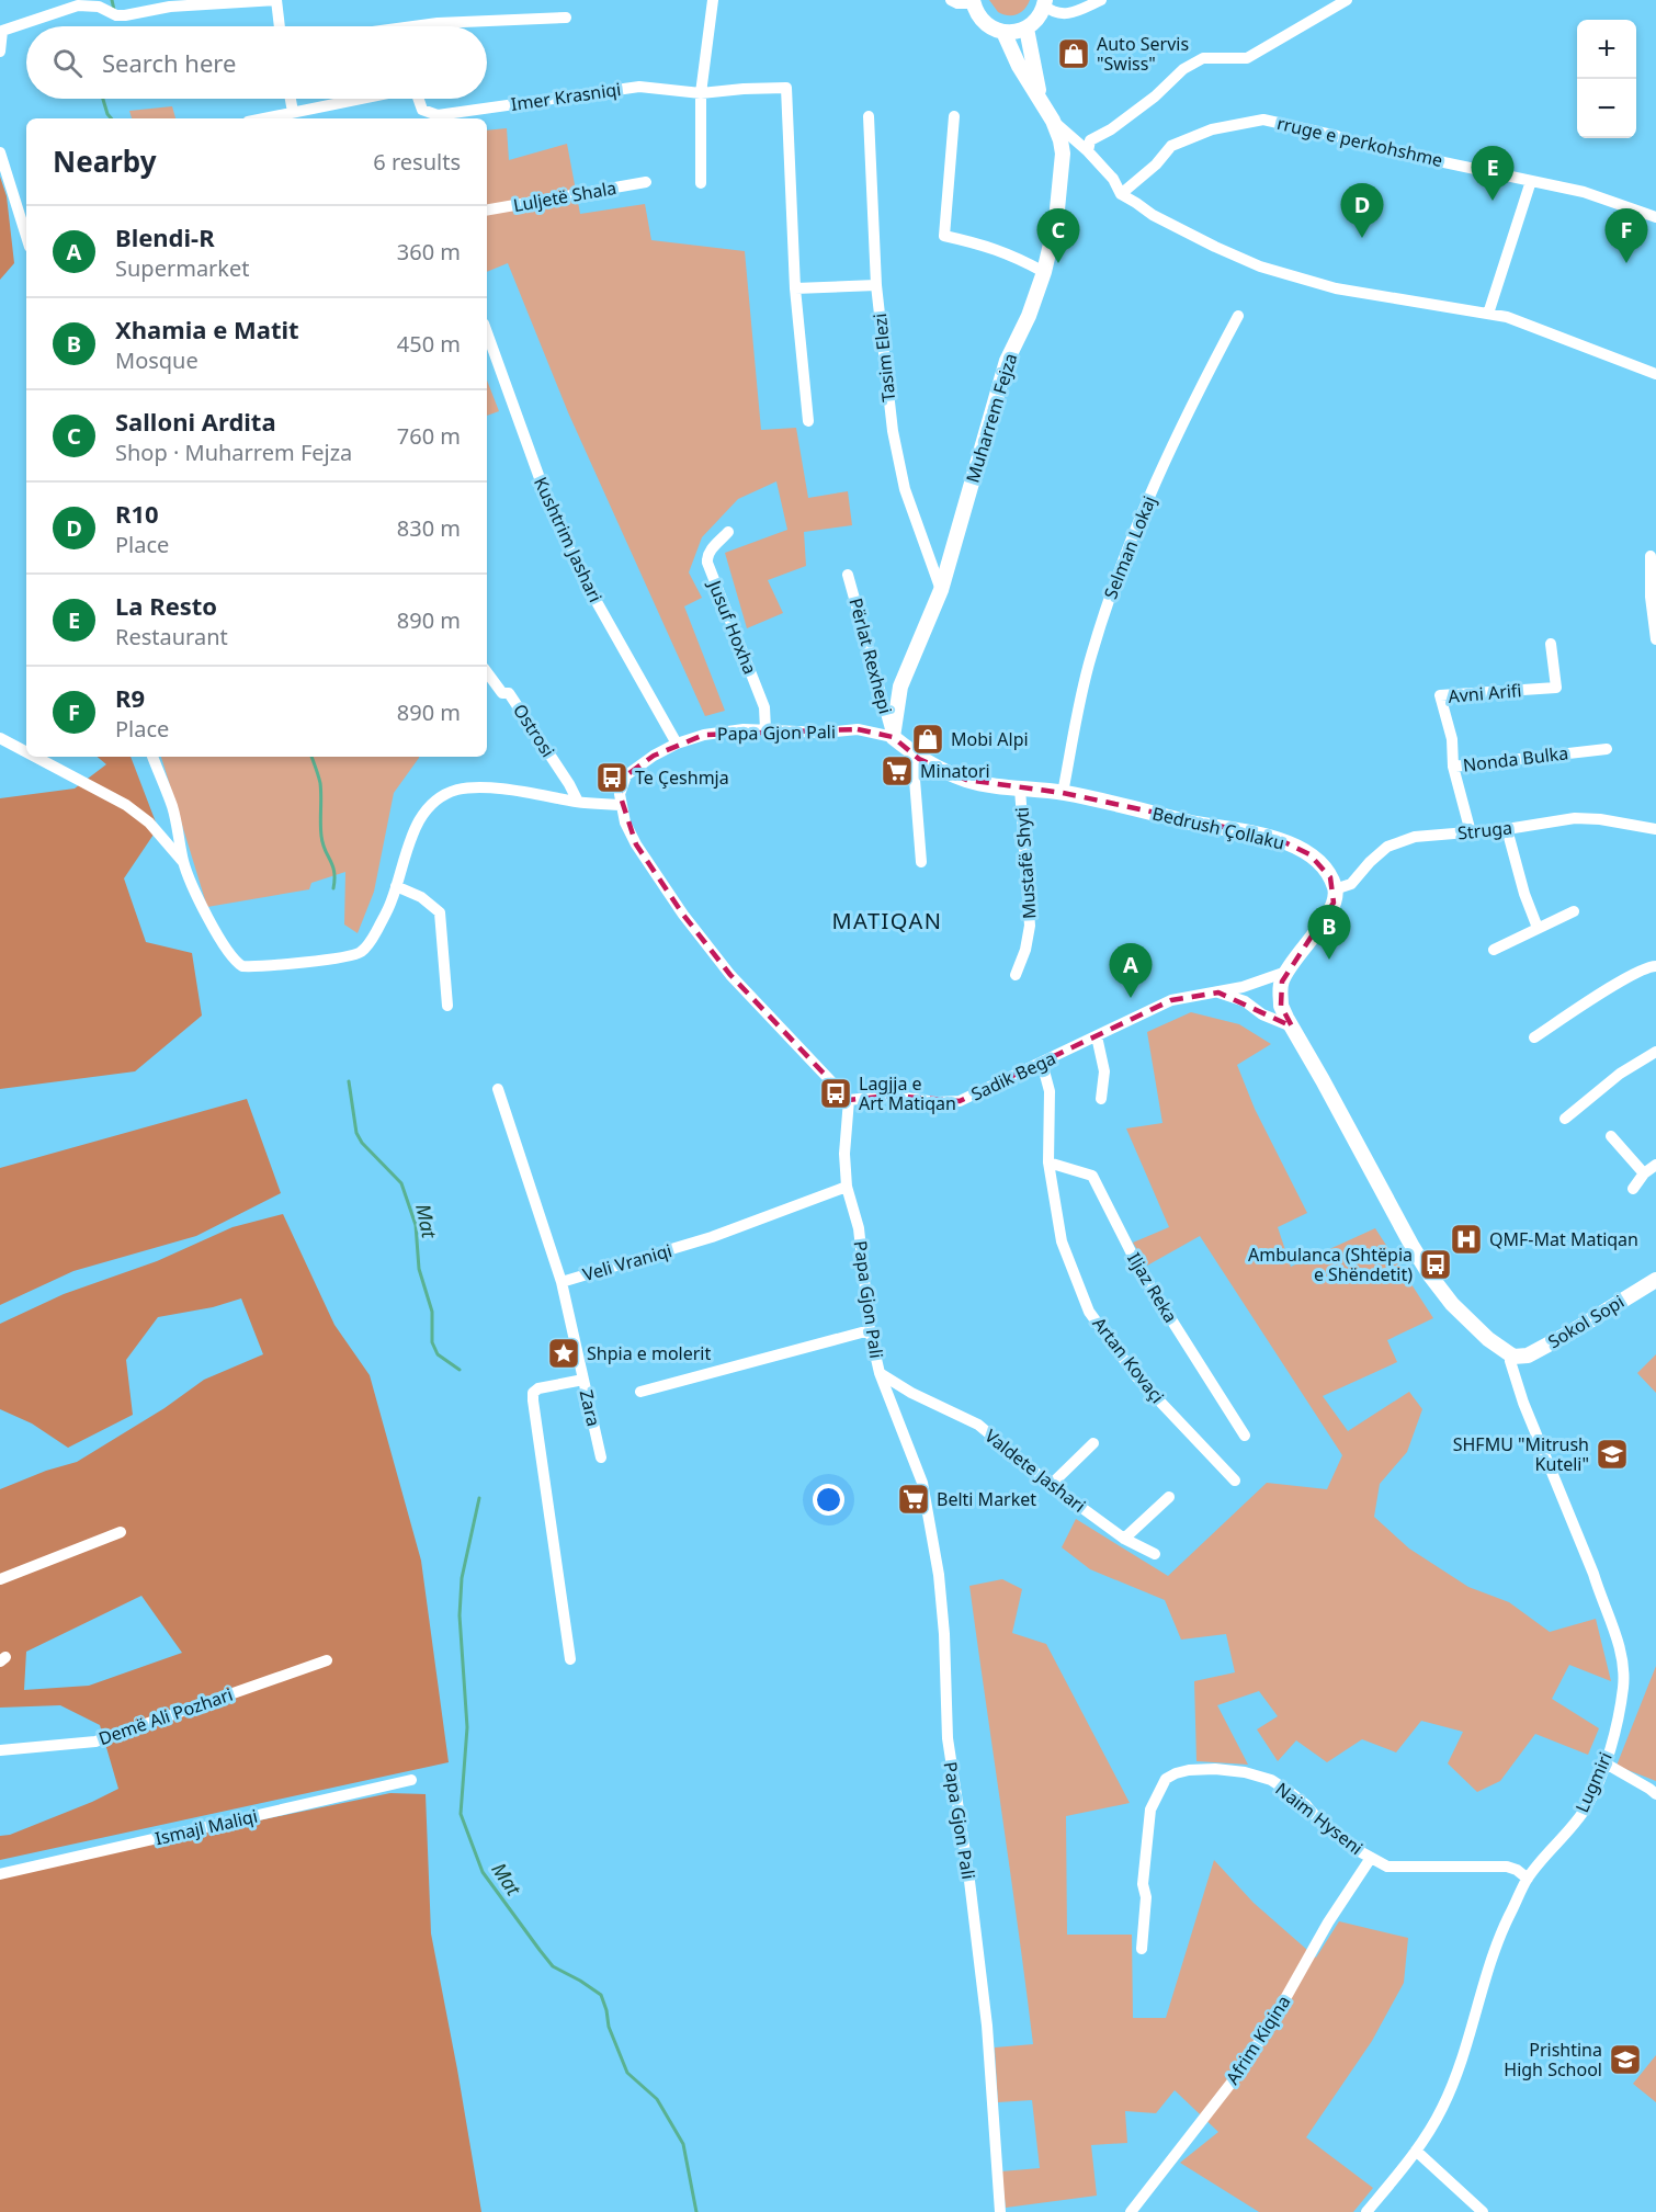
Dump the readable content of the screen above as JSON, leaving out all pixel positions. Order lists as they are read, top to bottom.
{
  "streets": {
    "street": [
      "Imer Krasniqi",
      "rruge e perkohshme",
      "Luljetë Shala",
      "Tasim Elezi",
      "Muharrem Fejza",
      "Kushtrim Jashari",
      "Selman Lokaj",
      "Jusuf Hoxha",
      "Përlat Rexhepi",
      "Avni Arifi",
      "Ostrosi",
      "Papa Gjon Pali",
      "Nonda Bulka",
      "Bedrush Çollaku",
      "Struga",
      "Mustafë Shyti",
      "Sadik Bega",
      "Veli Vraniqi",
      "Iljaz Reka",
      "Sokol Sopi",
      "Artan Kovaçi",
      "Zara",
      "Valdete Jashari",
      "Demë Ali Pozhari",
      "Lugmiri",
      "Naim Hyseni",
      "Ismajl Maliqi",
      "Afrim Kiqina"
    ]
  },
  "crossings": [
    ["Tasim Elezi", "Muharrem Fejza"],
    ["Muharrem Fejza", "Përlat Rexhepi"],
    ["Muharrem Fejza", "Papa Gjon Pali"],
    ["Muharrem Fejza", "Bedrush Çollaku"],
    ["Kushtrim Jashari", "Papa Gjon Pali"],
    ["Selman Lokaj", "Bedrush Çollaku"],
    ["Jusuf Hoxha", "Papa Gjon Pali"],
    ["Përlat Rexhepi", "Papa Gjon Pali"],
    ["Përlat Rexhepi", "Bedrush Çollaku"],
    ["Avni Arifi", "Nonda Bulka"],
    ["Papa Gjon Pali", "Bedrush Çollaku"],
    ["Papa Gjon Pali", "Sadik Bega"],
    ["Papa Gjon Pali", "Veli Vraniqi"],
    ["Papa Gjon Pali", "Valdete Jashari"],
    ["Nonda Bulka", "Struga"],
    ["Bedrush Çollaku", "Struga"],
    ["Bedrush Çollaku", "Mustafë Shyti"],
    ["Sadik Bega", "Artan Kovaçi"],
    ["Veli Vraniqi", "Zara"],
    ["Iljaz Reka", "Artan Kovaçi"],
    ["Sokol Sopi", "Lugmiri"],
    ["Lugmiri", "Naim Hyseni"],
    ["Naim Hyseni", "Afrim Kiqina"]
  ],
  "districts": ["MATIQAN"],
  "water": ["Mat"],
  "places": {
    "shop": ["Auto Servis \"Swiss\"", "Mobi Alpi"],
    "supermarket": ["Minatori", "Belti Market"],
    "bus stop": ["Te Çeshmja", "Lagjja e Art Matiqan", "Ambulanca (Shtëpia e Shëndetit)"],
    "hospital": ["QMF-Mat Matiqan"],
    "place": ["Shpia e molerit"],
    "school or university": ["SHFMU \"Mitrush Kuteli\"", "Prishtina High School"]
  },
  "page": {
    "map_buttons": ["+", "−"],
    "search": "Search here",
    "heading": ["Nearby", "6 results"],
    "pins": [
      "E",
      "D",
      "C",
      "F",
      "B",
      "A"
    ],
    "list": [
      {
        "mark": "A",
        "name": "Blendi-R",
        "note": "Supermarket",
        "value": "360 m"
      },
      {
        "mark": "B",
        "name": "Xhamia e Matit",
        "note": "Mosque",
        "value": "450 m"
      },
      {
        "mark": "C",
        "name": "Salloni Ardita",
        "note": "Shop · Muharrem Fejza",
        "value": "760 m"
      },
      {
        "mark": "D",
        "name": "R10",
        "note": "Place",
        "value": "830 m"
      },
      {
        "mark": "E",
        "name": "La Resto",
        "note": "Restaurant",
        "value": "890 m"
      },
      {
        "mark": "F",
        "name": "R9",
        "note": "Place",
        "value": "890 m"
      }
    ]
  }
}
